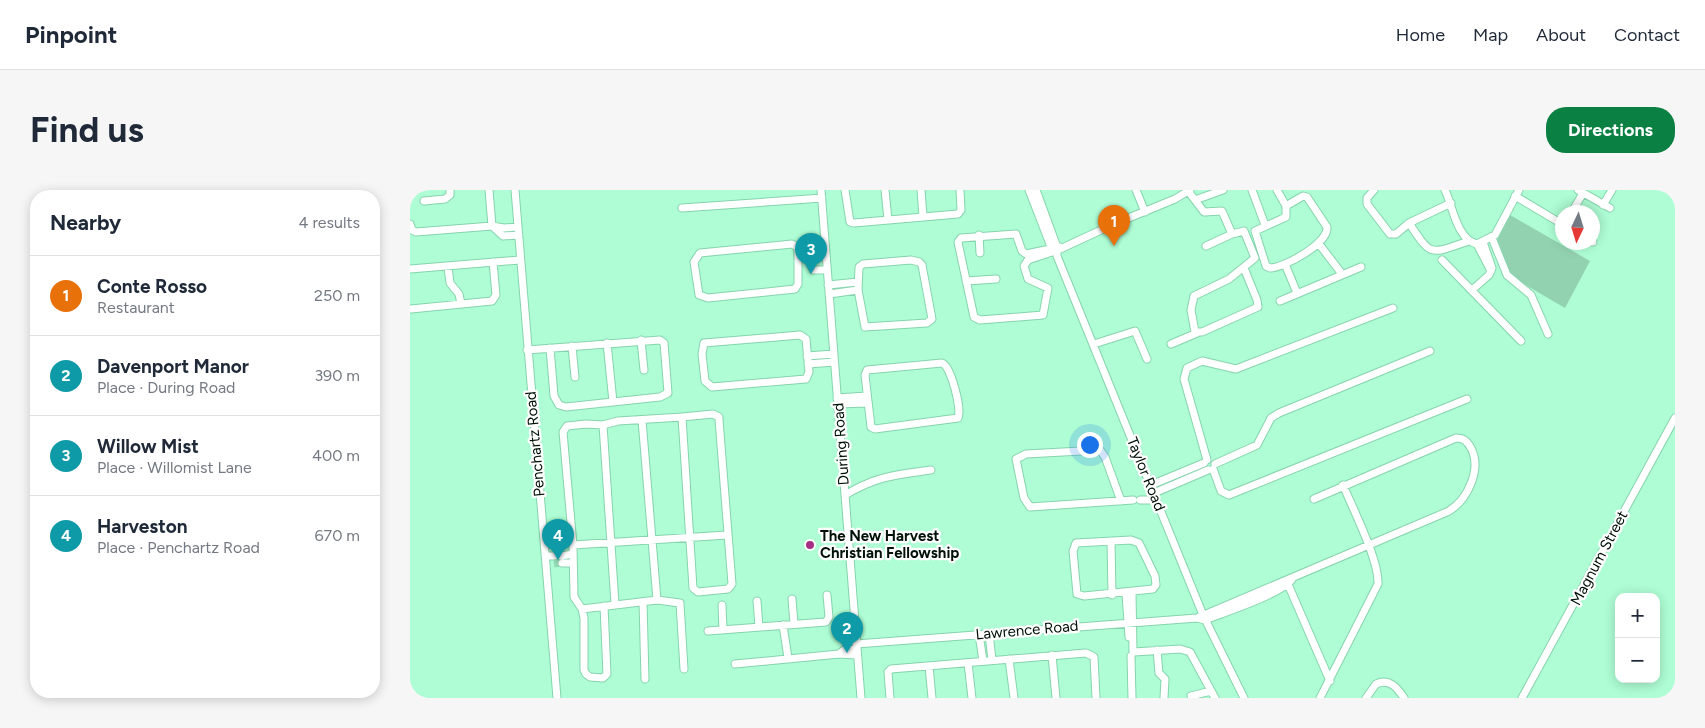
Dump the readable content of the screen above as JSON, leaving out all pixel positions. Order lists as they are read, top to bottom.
{
  "streets": {
    "street": [
      "Penchartz Road",
      "During Road",
      "Taylor Road",
      "Magnum Street",
      "Lawrence Road"
    ]
  },
  "crossings": [
    ["During Road", "Lawrence Road"],
    ["Taylor Road", "Lawrence Road"]
  ],
  "places": ["The New Harvest Christian Fellowship"],
  "north": "bottom",
  "page": {
    "header": "Pinpoint",
    "nav": [
      "Home",
      "Map",
      "About",
      "Contact"
    ],
    "buttons": "Directions",
    "title": "Find us",
    "heading": ["Nearby", "4 results"],
    "pins": [
      "1",
      "3",
      "4",
      "2"
    ],
    "list": [
      {
        "mark": "1",
        "name": "Conte Rosso",
        "note": "Restaurant",
        "value": "250 m"
      },
      {
        "mark": "2",
        "name": "Davenport Manor",
        "note": "Place · During Road",
        "value": "390 m"
      },
      {
        "mark": "3",
        "name": "Willow Mist",
        "note": "Place · Willomist Lane",
        "value": "400 m"
      },
      {
        "mark": "4",
        "name": "Harveston",
        "note": "Place · Penchartz Road",
        "value": "670 m"
      }
    ],
    "map_buttons": ["+", "−"]
  }
}
